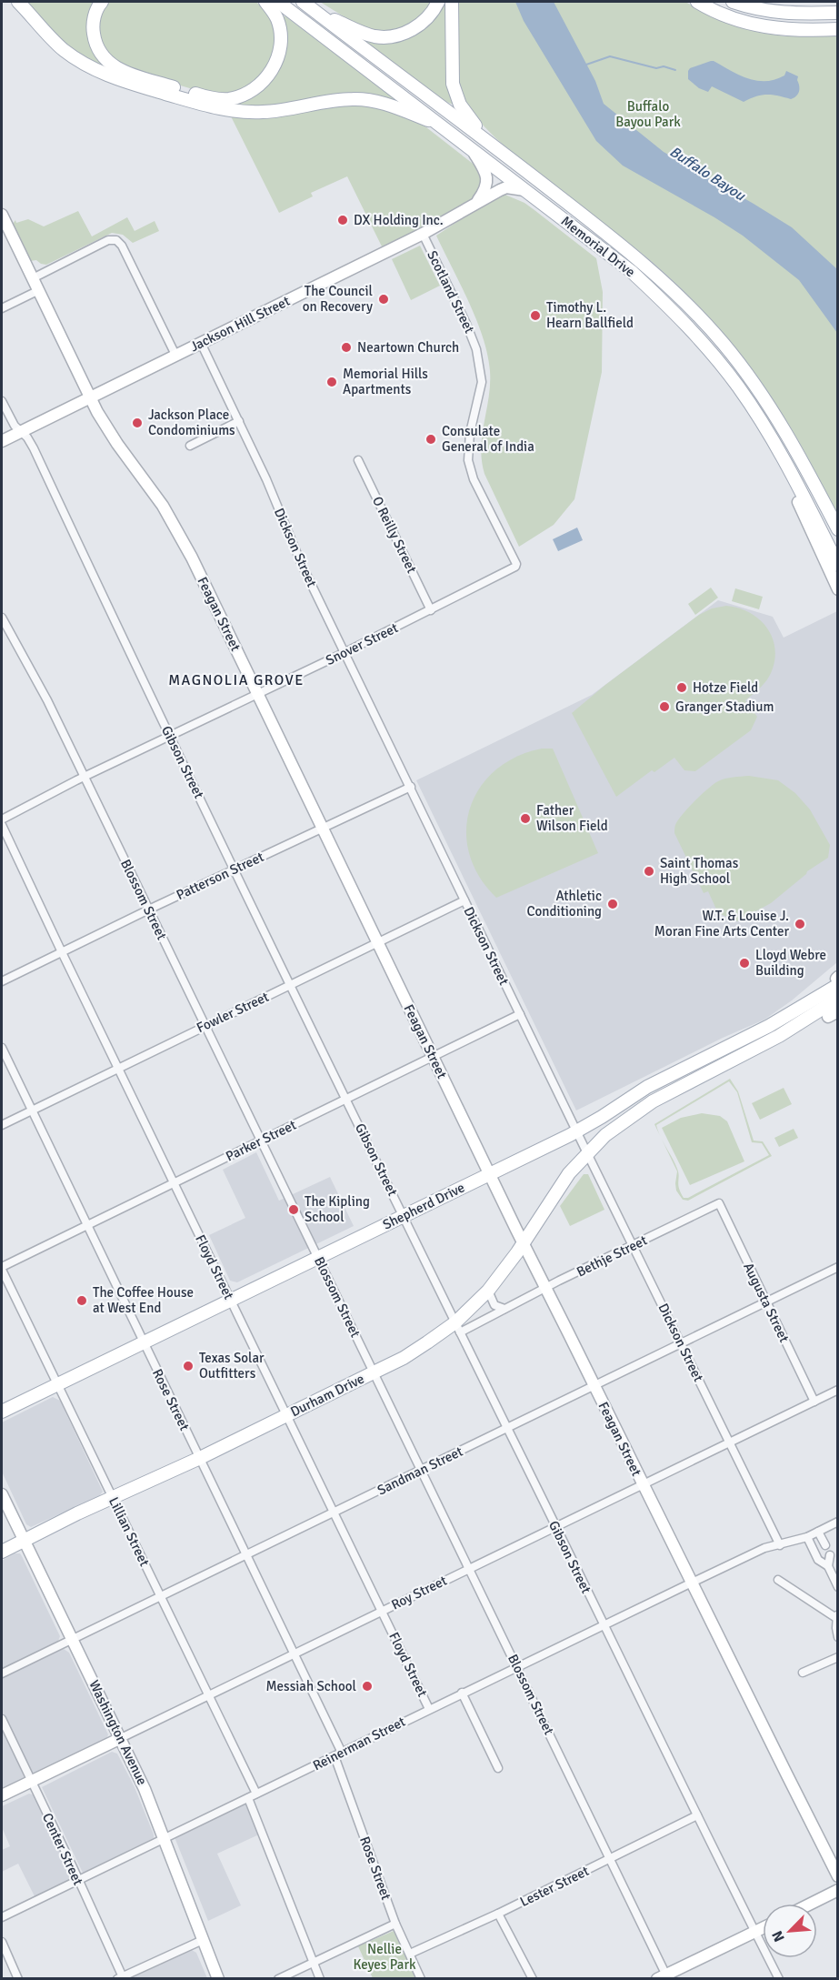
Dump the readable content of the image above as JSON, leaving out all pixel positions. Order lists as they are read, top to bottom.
{
  "streets": {
    "main road": ["Memorial Drive", "Shepherd Drive", "Durham Drive"],
    "street": [
      "Scotland Street",
      "Jackson Hill Street",
      "O Reilly Street",
      "Dickson Street",
      "Feagan Street",
      "Snover Street",
      "Gibson Street",
      "Patterson Street",
      "Blossom Street",
      "Fowler Street",
      "Parker Street",
      "Bethje Street",
      "Floyd Street",
      "Augusta Street",
      "Rose Street",
      "Sandman Street",
      "Lillian Street",
      "Roy Street",
      "Washington Avenue",
      "Reinerman Street",
      "Center Street",
      "Lester Street"
    ]
  },
  "crossings": [
    ["Memorial Drive", "Jackson Hill Street"],
    ["Scotland Street", "Jackson Hill Street"],
    ["Scotland Street", "Snover Street"],
    ["Jackson Hill Street", "Dickson Street"],
    ["Jackson Hill Street", "Feagan Street"],
    ["Jackson Hill Street", "Gibson Street"],
    ["O Reilly Street", "Snover Street"],
    ["Dickson Street", "Snover Street"],
    ["Dickson Street", "Patterson Street"],
    ["Dickson Street", "Fowler Street"],
    ["Dickson Street", "Parker Street"],
    ["Dickson Street", "Shepherd Drive"],
    ["Dickson Street", "Bethje Street"],
    ["Dickson Street", "Durham Drive"],
    ["Dickson Street", "Sandman Street"],
    ["Dickson Street", "Roy Street"],
    ["Dickson Street", "Reinerman Street"],
    ["Feagan Street", "Snover Street"],
    ["Feagan Street", "Patterson Street"],
    ["Feagan Street", "Fowler Street"],
    ["Feagan Street", "Parker Street"],
    ["Feagan Street", "Shepherd Drive"],
    ["Feagan Street", "Bethje Street"],
    ["Feagan Street", "Durham Drive"],
    ["Feagan Street", "Sandman Street"],
    ["Feagan Street", "Roy Street"],
    ["Feagan Street", "Reinerman Street"],
    ["Snover Street", "Gibson Street"],
    ["Snover Street", "Blossom Street"],
    ["Gibson Street", "Patterson Street"],
    ["Gibson Street", "Fowler Street"],
    ["Gibson Street", "Parker Street"],
    ["Gibson Street", "Shepherd Drive"],
    ["Gibson Street", "Bethje Street"],
    ["Gibson Street", "Durham Drive"],
    ["Gibson Street", "Sandman Street"],
    ["Gibson Street", "Roy Street"],
    ["Gibson Street", "Reinerman Street"],
    ["Gibson Street", "Lester Street"],
    ["Patterson Street", "Blossom Street"],
    ["Patterson Street", "Floyd Street"],
    ["Blossom Street", "Fowler Street"],
    ["Blossom Street", "Parker Street"],
    ["Blossom Street", "Shepherd Drive"],
    ["Blossom Street", "Durham Drive"],
    ["Blossom Street", "Sandman Street"],
    ["Blossom Street", "Roy Street"],
    ["Blossom Street", "Reinerman Street"],
    ["Blossom Street", "Lester Street"],
    ["Fowler Street", "Floyd Street"],
    ["Fowler Street", "Rose Street"],
    ["Parker Street", "Floyd Street"],
    ["Parker Street", "Rose Street"],
    ["Parker Street", "Lillian Street"],
    ["Shepherd Drive", "Floyd Street"],
    ["Shepherd Drive", "Durham Drive"],
    ["Shepherd Drive", "Rose Street"],
    ["Shepherd Drive", "Lillian Street"],
    ["Bethje Street", "Augusta Street"],
    ["Bethje Street", "Durham Drive"],
    ["Floyd Street", "Durham Drive"],
    ["Floyd Street", "Sandman Street"],
    ["Floyd Street", "Roy Street"],
    ["Floyd Street", "Reinerman Street"],
    ["Augusta Street", "Sandman Street"],
    ["Augusta Street", "Roy Street"],
    ["Durham Drive", "Rose Street"],
    ["Durham Drive", "Lillian Street"],
    ["Durham Drive", "Washington Avenue"],
    ["Rose Street", "Sandman Street"],
    ["Rose Street", "Roy Street"],
    ["Rose Street", "Reinerman Street"],
    ["Rose Street", "Lester Street"],
    ["Sandman Street", "Lillian Street"],
    ["Sandman Street", "Washington Avenue"],
    ["Lillian Street", "Roy Street"],
    ["Lillian Street", "Reinerman Street"],
    ["Roy Street", "Washington Avenue"],
    ["Roy Street", "Center Street"],
    ["Washington Avenue", "Reinerman Street"],
    ["Reinerman Street", "Center Street"]
  ],
  "districts": ["MAGNOLIA GROVE"],
  "water": ["Buffalo Bayou"],
  "parks": ["Buffalo Bayou Park", "Nellie Keyes Park"],
  "places": [
    "DX Holding Inc.",
    "The Council on Recovery",
    "Timothy L. Hearn Ballfield",
    "Neartown Church",
    "Memorial Hills Apartments",
    "Jackson Place Condominiums",
    "Consulate General of India",
    "Hotze Field",
    "Granger Stadium",
    "Father Wilson Field",
    "Saint Thomas High School",
    "Athletic Conditioning",
    "W.T. & Louise J. Moran Fine Arts Center",
    "Lloyd Webre Building",
    "The Kipling School",
    "The Coffee House at West End",
    "Texas Solar Outfitters",
    "Messiah School"
  ],
  "north": "bottom left"
}
